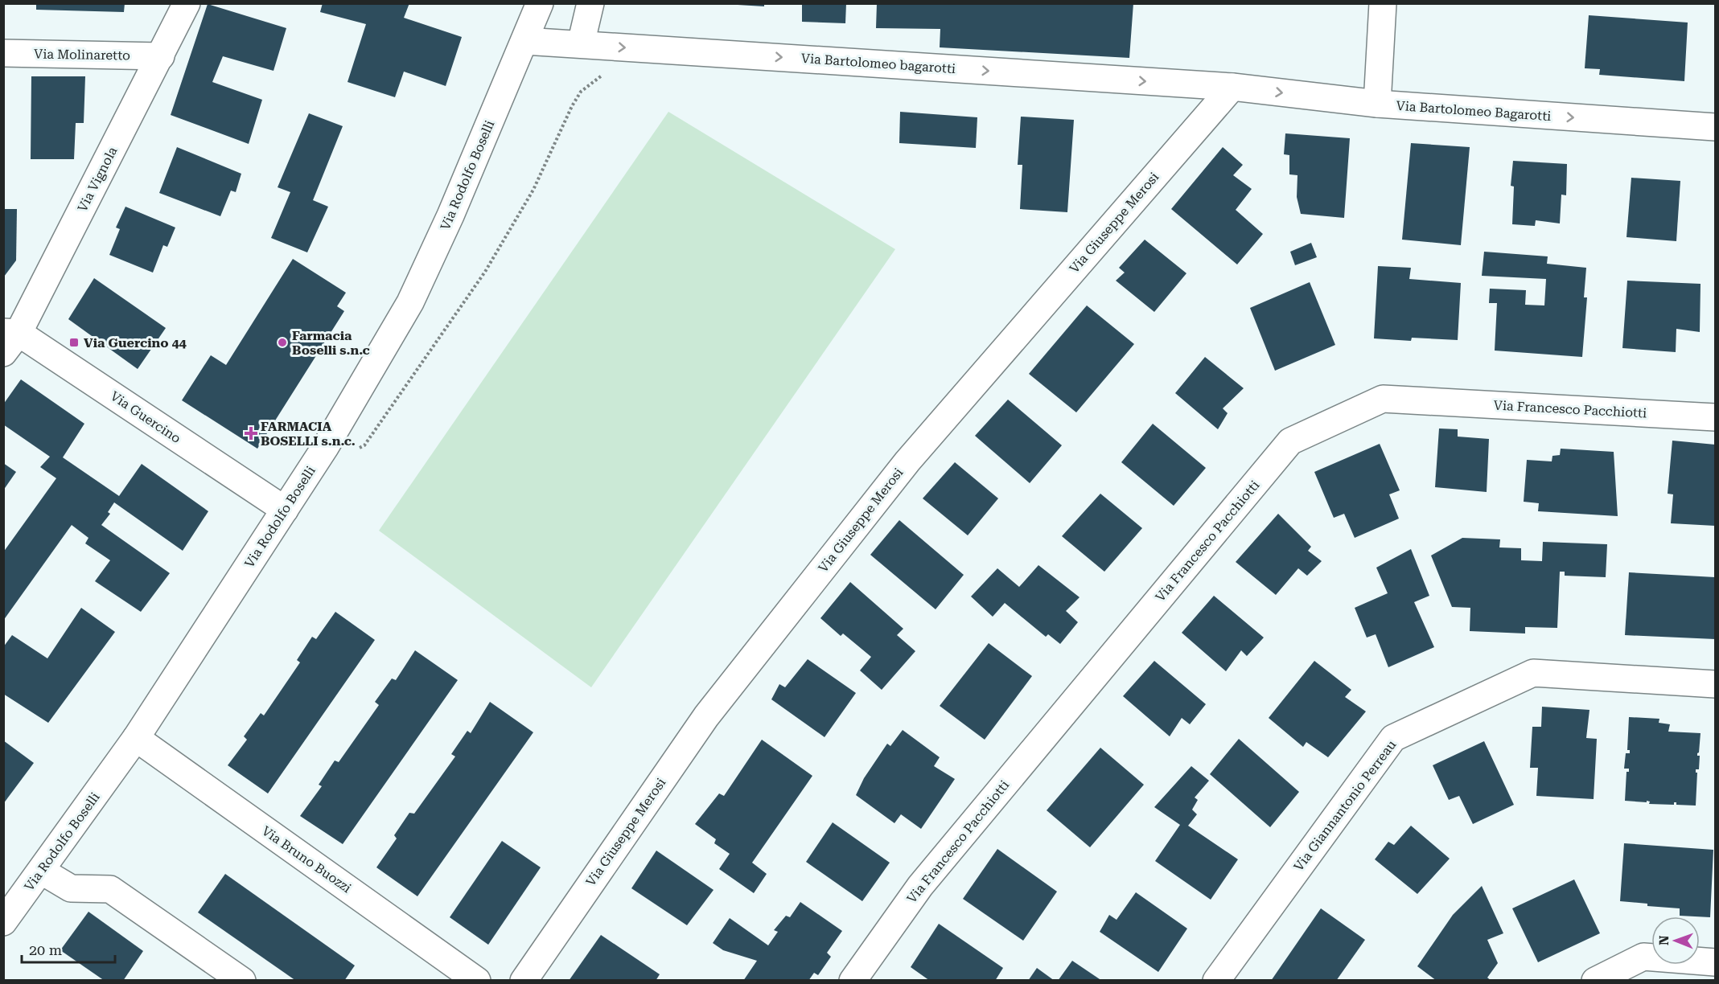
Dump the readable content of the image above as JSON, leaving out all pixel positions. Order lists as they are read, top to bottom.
{
  "streets": {
    "street": [
      "Via Molinaretto",
      "Via Bartolomeo bagarotti",
      "Via Bartolomeo Bagarotti",
      "Via Rodolfo Boselli",
      "Via Vignola",
      "Via Giuseppe Merosi",
      "Via Francesco Pacchiotti",
      "Via Guercino",
      "Via Giannantonio Perreau",
      "Via Bruno Buozzi"
    ]
  },
  "crossings": [
    ["Via Molinaretto", "Via Vignola"],
    ["Via Bartolomeo bagarotti", "Via Bartolomeo Bagarotti"],
    ["Via Bartolomeo bagarotti", "Via Rodolfo Boselli"],
    ["Via Bartolomeo bagarotti", "Via Giuseppe Merosi"],
    ["Via Bartolomeo Bagarotti", "Via Giuseppe Merosi"],
    ["Via Rodolfo Boselli", "Via Guercino"],
    ["Via Rodolfo Boselli", "Via Bruno Buozzi"],
    ["Via Vignola", "Via Guercino"]
  ],
  "one_way": ["Via Bartolomeo bagarotti", "Via Bartolomeo Bagarotti"],
  "places": {
    "transit": ["Via Guercino 44"],
    "other": ["Farmacia Boselli s.n.c"],
    "health": ["FARMACIA BOSELLI s.n.c."]
  },
  "scale_bar": "20 m",
  "north": "left"
}
